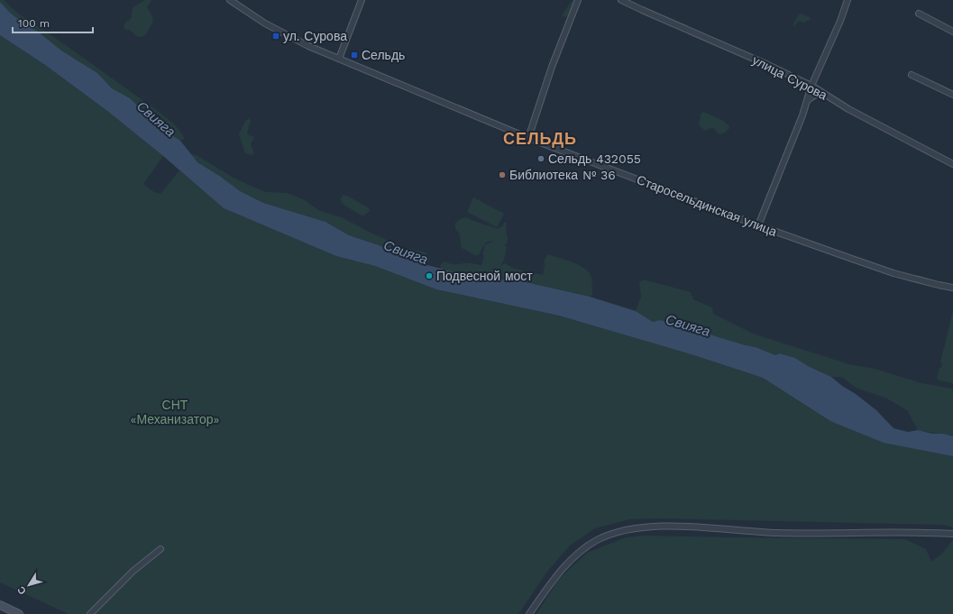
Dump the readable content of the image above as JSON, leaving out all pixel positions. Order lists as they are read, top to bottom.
{
  "streets": {
    "street": ["улица Сурова", "Старосельдинская улица"]
  },
  "districts": ["СЕЛЬДЬ"],
  "water": ["Свияга"],
  "parks": ["СНТ «Механизатор»"],
  "places": {
    "transit": ["ул. Сурова", "Сельдь"],
    "other": ["Сельдь 432055", "Библиотека № 36", "Подвесной мост"]
  },
  "scale_bar": "100 m",
  "north": "bottom left"
}
